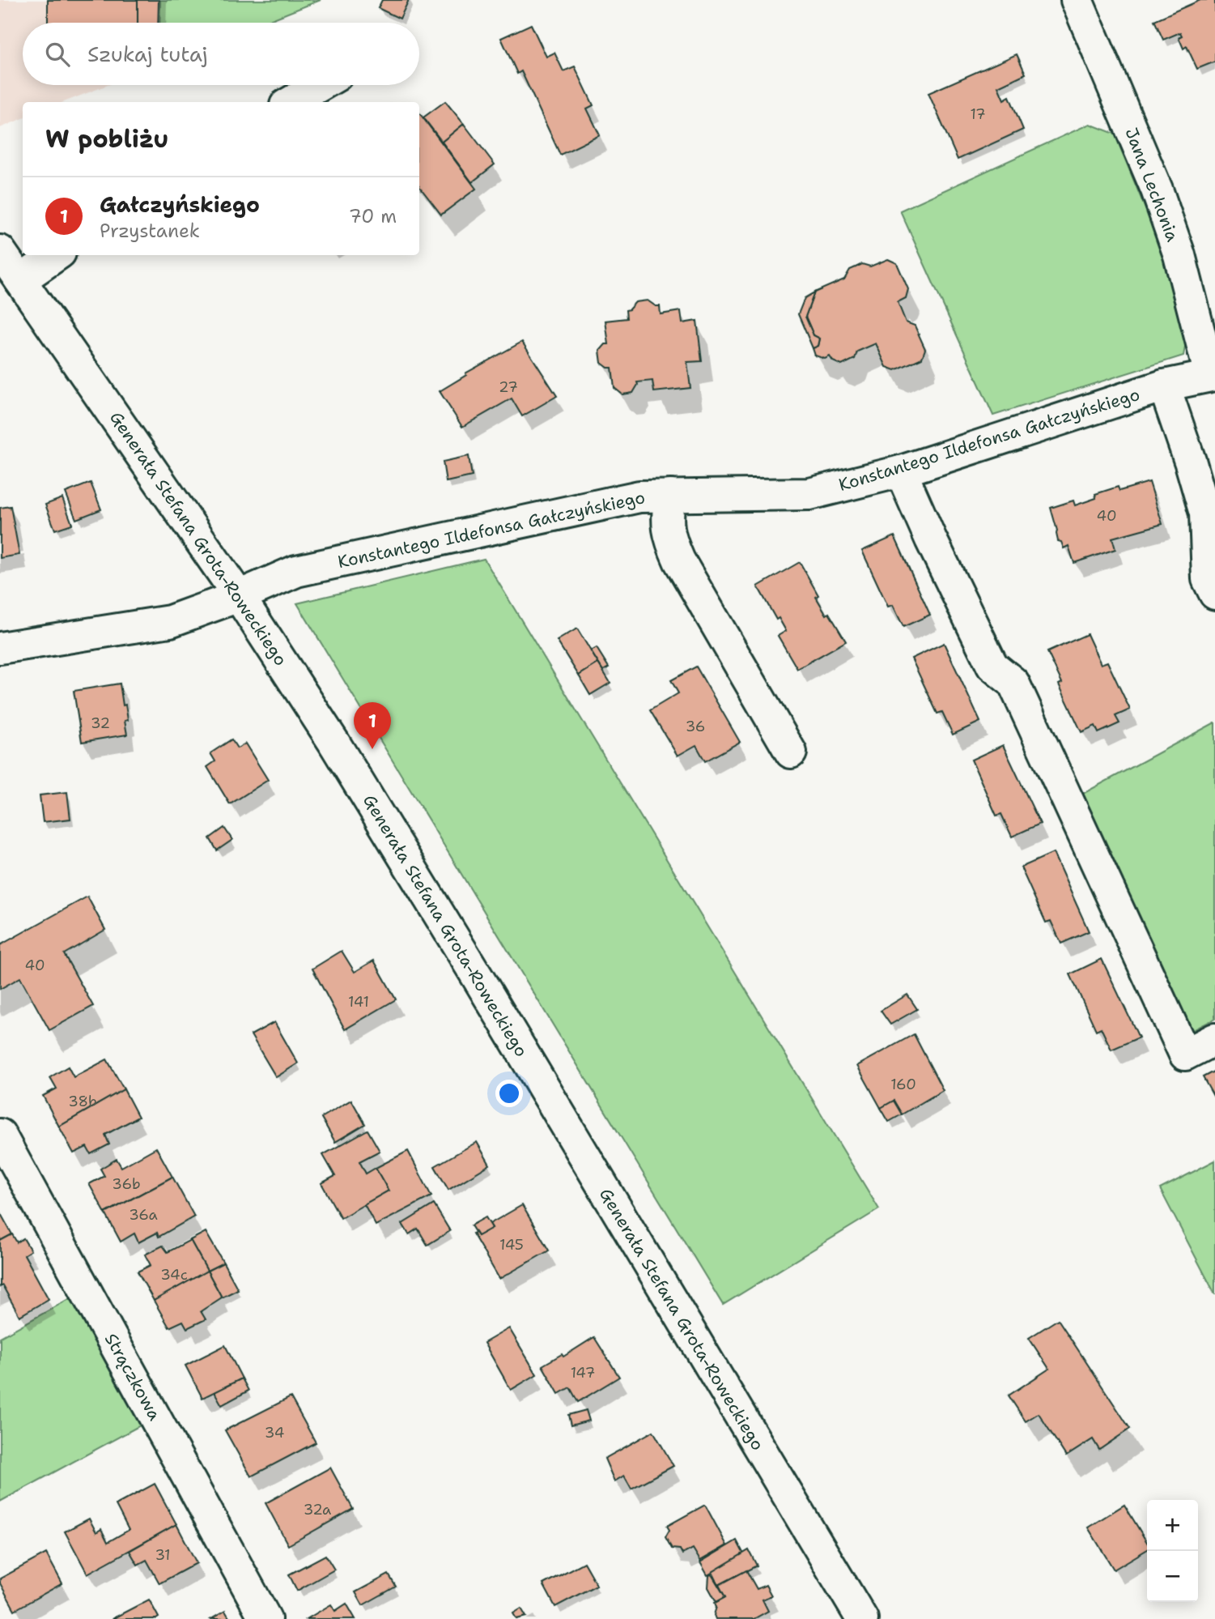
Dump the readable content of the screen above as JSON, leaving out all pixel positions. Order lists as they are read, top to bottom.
{
  "streets": {
    "street": [
      "Jana Lechonia",
      "Konstantego Ildefonsa Gałczyńskiego",
      "Generała Stefana Grota-Roweckiego",
      "Strączkowa"
    ]
  },
  "crossings": [
    ["Jana Lechonia", "Konstantego Ildefonsa Gałczyńskiego"],
    ["Konstantego Ildefonsa Gałczyńskiego", "Generała Stefana Grota-Roweckiego"]
  ],
  "house_numbers": [
    "17",
    "27",
    "40",
    "32",
    "36",
    "40",
    "141",
    "160",
    "38b",
    "36b",
    "36a",
    "145",
    "34c",
    "147",
    "34",
    "32a",
    "31"
  ],
  "page": {
    "search": "Szukaj tutaj",
    "heading": "W pobliżu",
    "list": [
      {
        "mark": "1",
        "name": "Gałczyńskiego",
        "note": "Przystanek",
        "value": "70 m"
      }
    ],
    "pins": "1",
    "map_buttons": ["+", "−"]
  }
}
